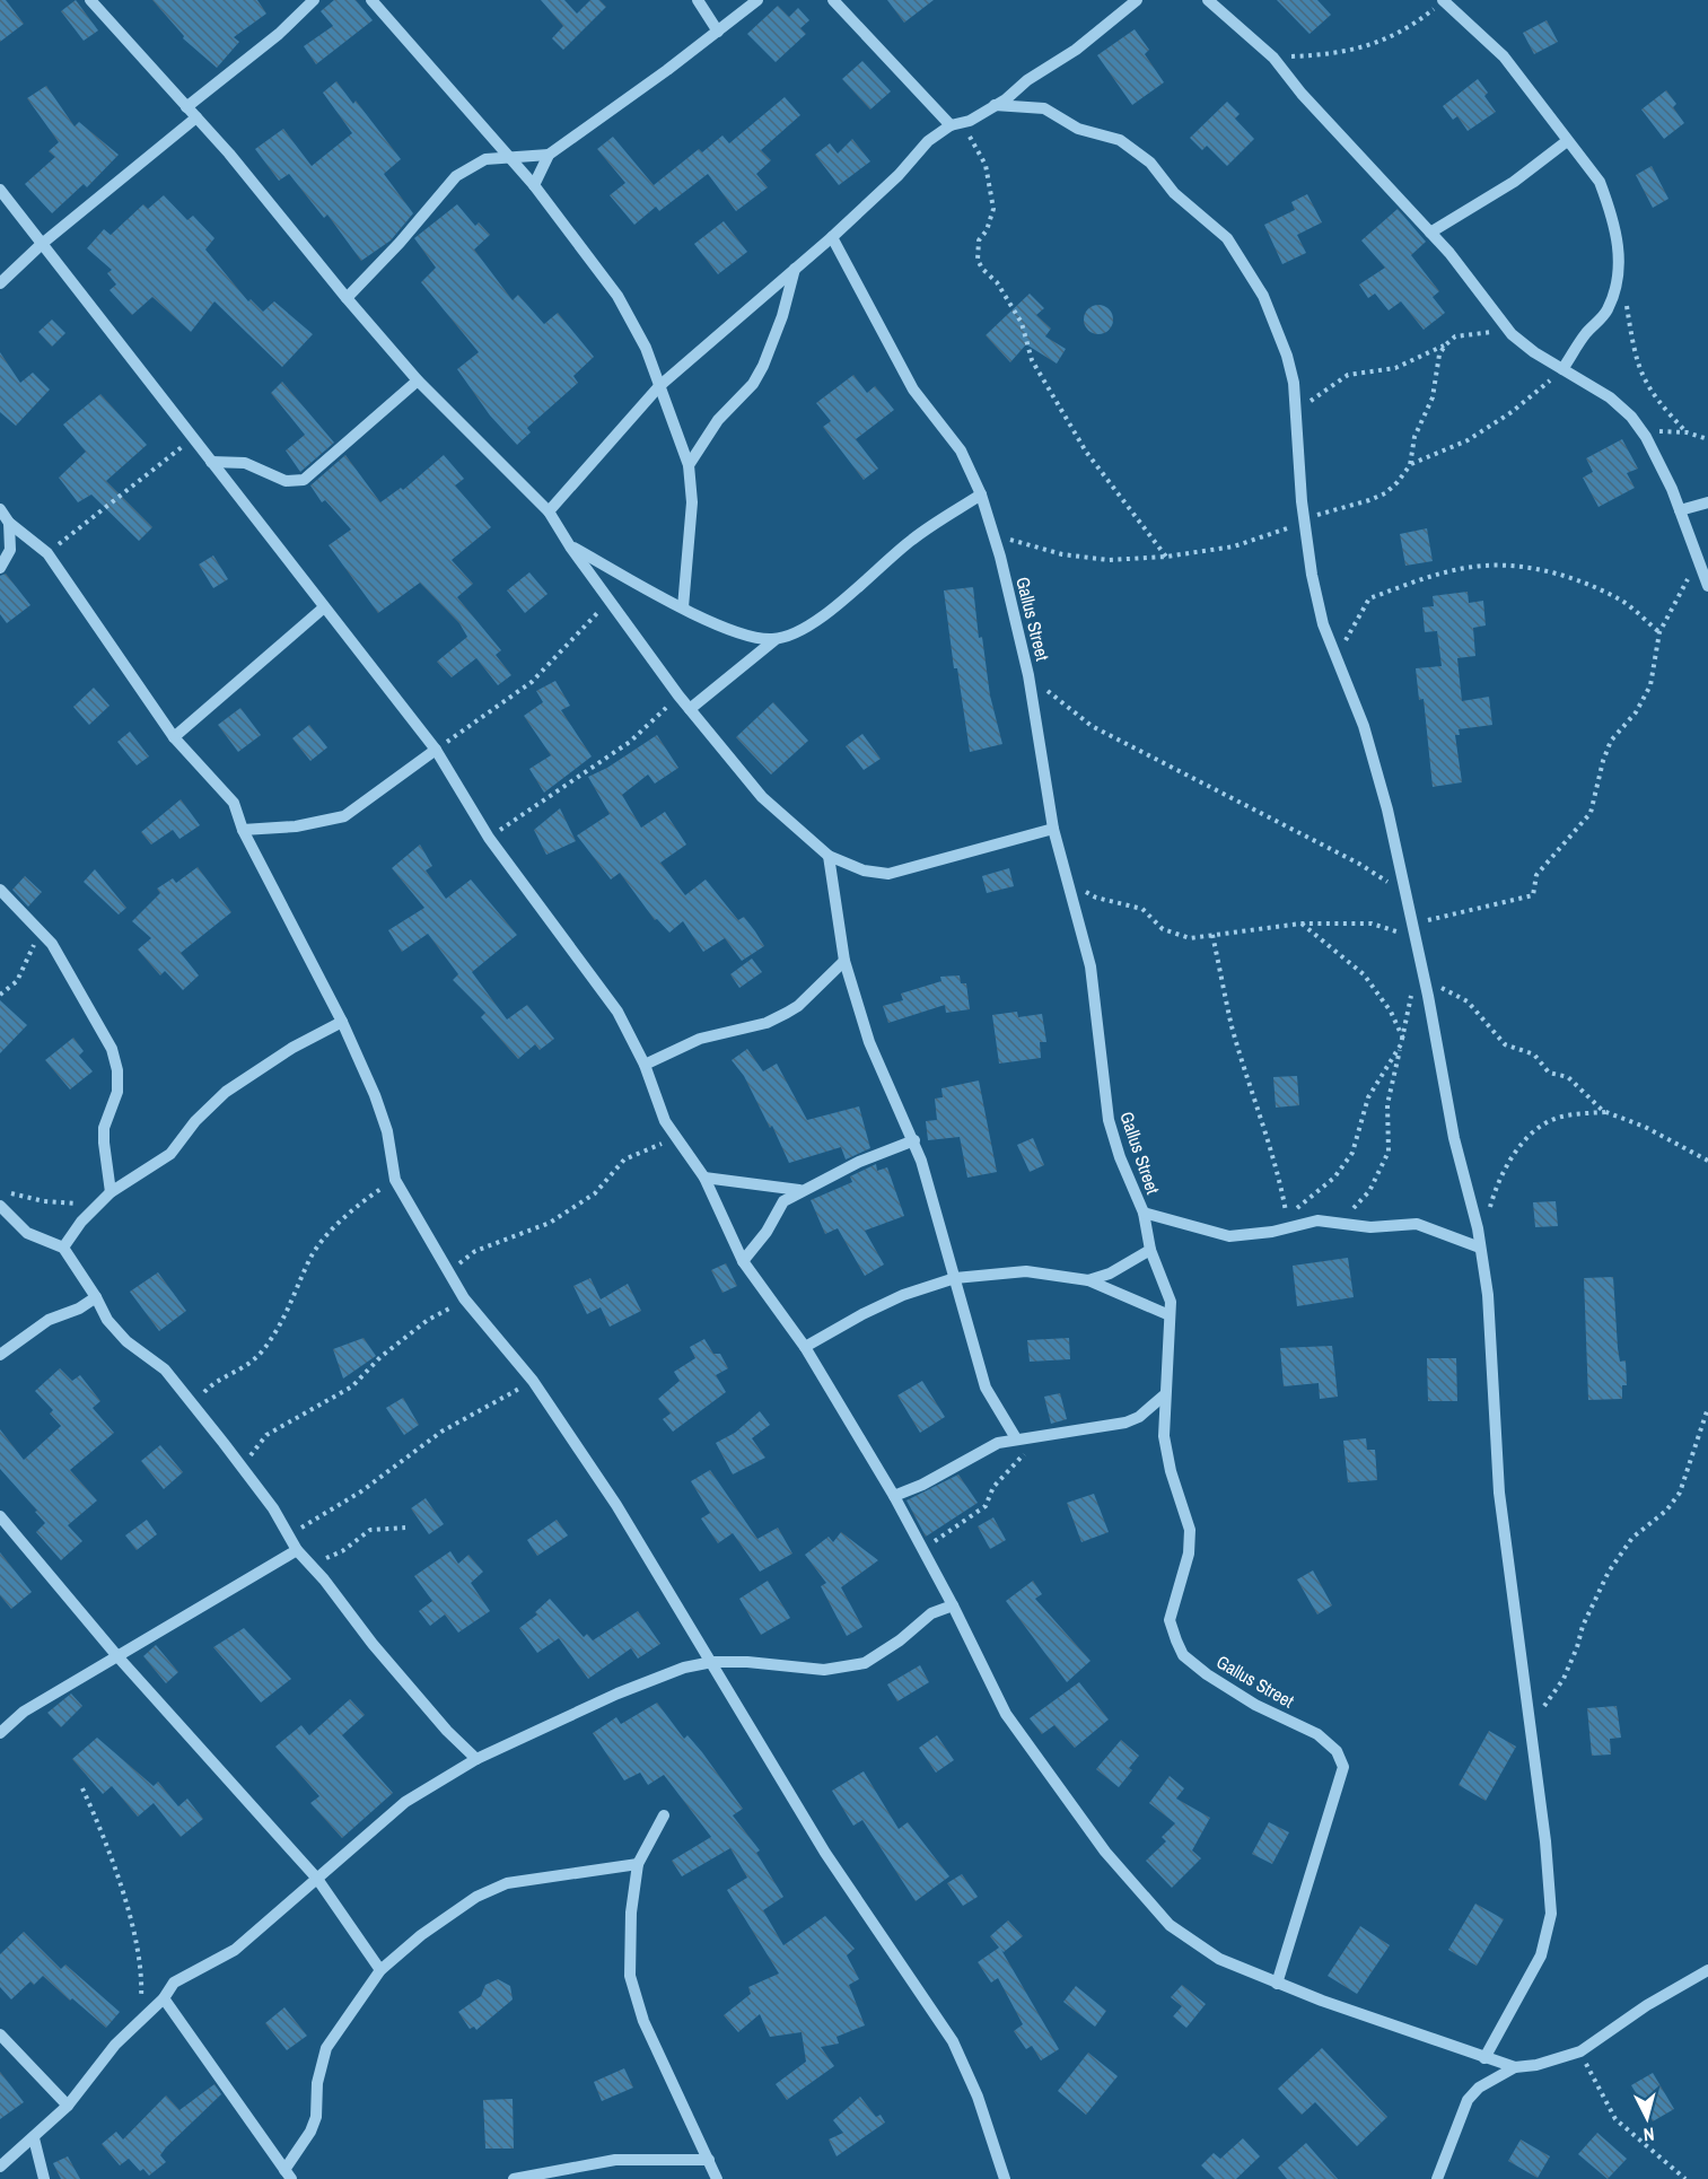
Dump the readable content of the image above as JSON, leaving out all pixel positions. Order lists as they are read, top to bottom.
{
  "streets": {
    "street": ["Gallus Street"]
  },
  "north": "bottom"
}
